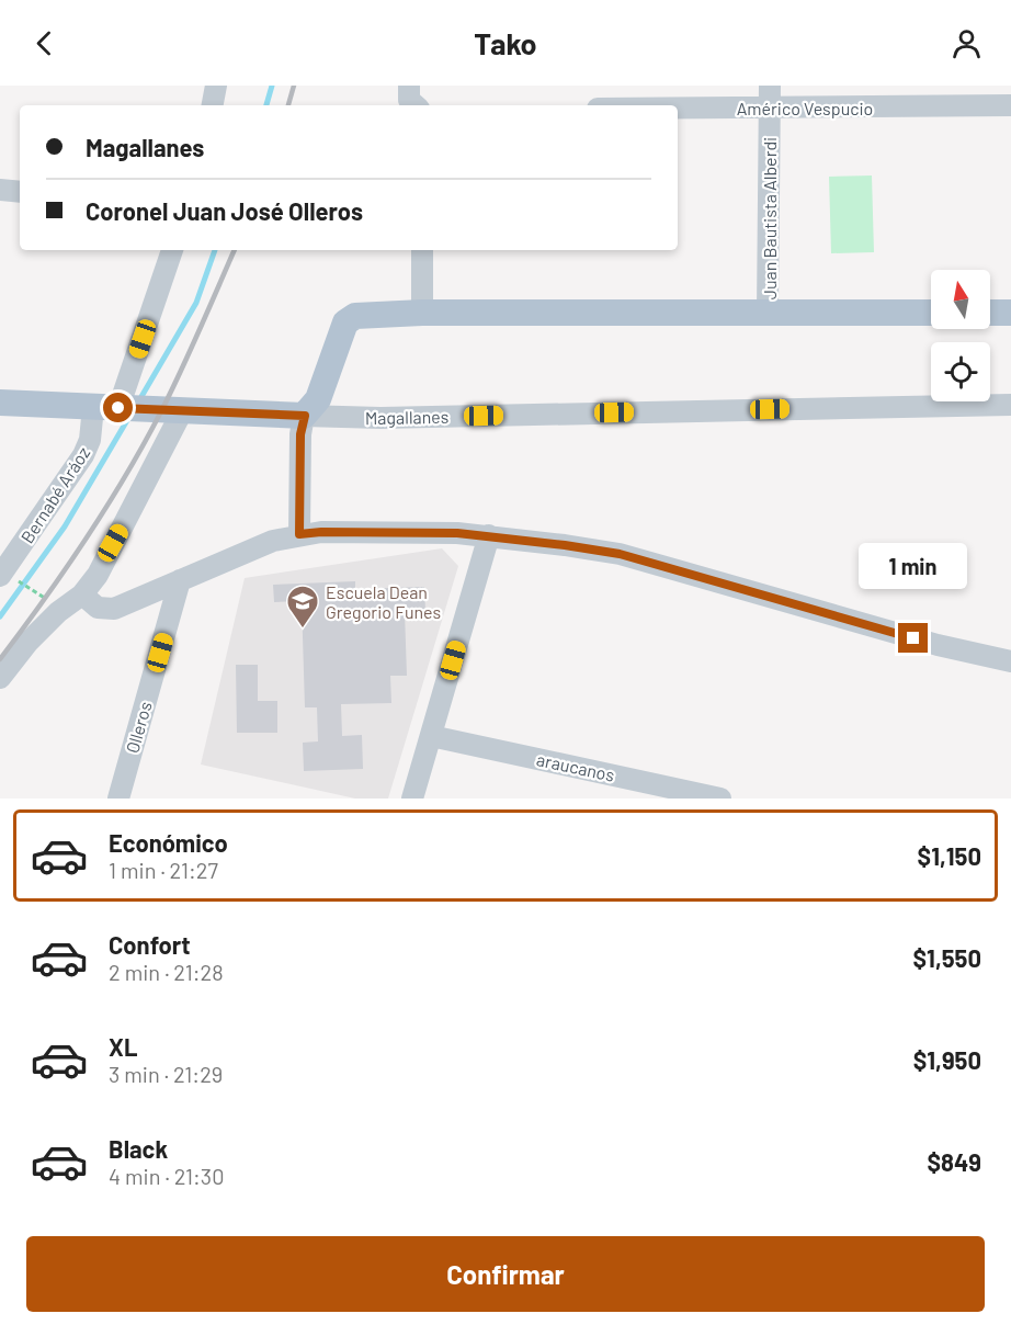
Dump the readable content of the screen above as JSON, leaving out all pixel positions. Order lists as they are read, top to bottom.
{
  "streets": {
    "main road": ["Magallanes"],
    "street": [
      "Américo Vespucio",
      "Juan Bautista Alberdi",
      "Bernabé Aráoz",
      "Olleros",
      "araucanos"
    ]
  },
  "crossings": [
    ["Américo Vespucio", "Juan Bautista Alberdi"],
    ["Magallanes", "Bernabé Aráoz"]
  ],
  "places": {
    "school or university": ["Escuela Dean Gregorio Funes"]
  },
  "north": "top",
  "page": {
    "header": "Tako",
    "banner": ["Magallanes", "Coronel Juan José Olleros"],
    "bubble": "1 min",
    "list": [
      {
        "name": "Económico",
        "note": "1 min · 21:27",
        "value": "$1,150"
      },
      {
        "name": "Confort",
        "note": "2 min · 21:28",
        "value": "$1,550"
      },
      {
        "name": "XL",
        "note": "3 min · 21:29",
        "value": "$1,950"
      },
      {
        "name": "Black",
        "note": "4 min · 21:30",
        "value": "$849"
      }
    ],
    "buttons": "Confirmar"
  }
}
